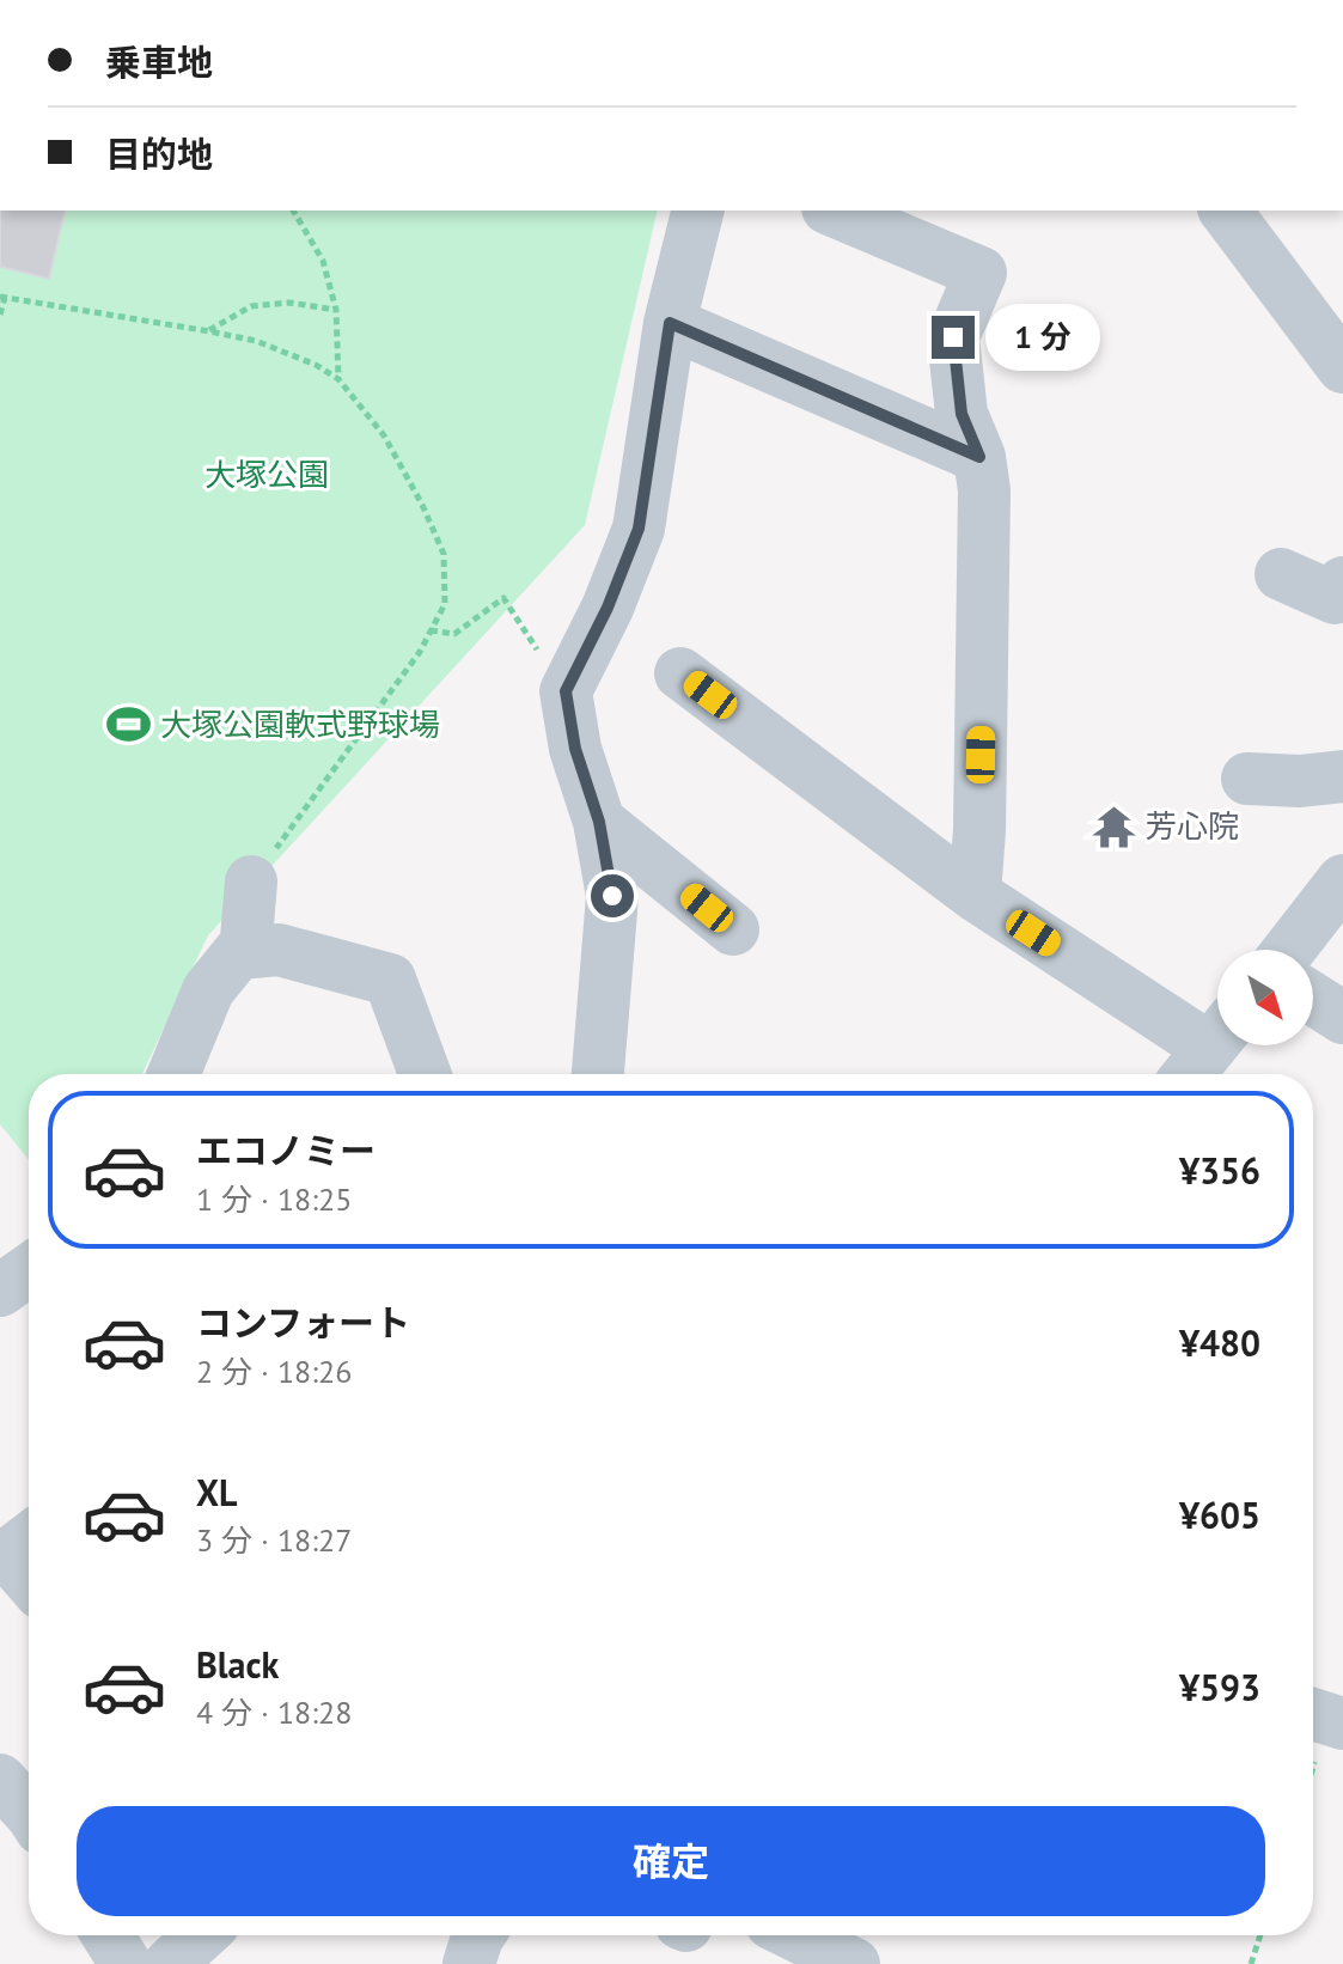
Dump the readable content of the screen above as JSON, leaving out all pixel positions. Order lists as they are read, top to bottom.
{
  "parks": ["大塚公園"],
  "places": {
    "sports": ["大塚公園軟式野球場"],
    "temple": ["芳心院"]
  },
  "north": "bottom right",
  "page": {
    "banner": ["乗車地", "目的地"],
    "bubble": "1 分",
    "list": [
      {
        "name": "エコノミー",
        "note": "1 分 · 18:25",
        "value": "¥356"
      },
      {
        "name": "コンフォート",
        "note": "2 分 · 18:26",
        "value": "¥480"
      },
      {
        "name": "XL",
        "note": "3 分 · 18:27",
        "value": "¥605"
      },
      {
        "name": "Black",
        "note": "4 分 · 18:28",
        "value": "¥593"
      }
    ],
    "buttons": "確定"
  }
}
